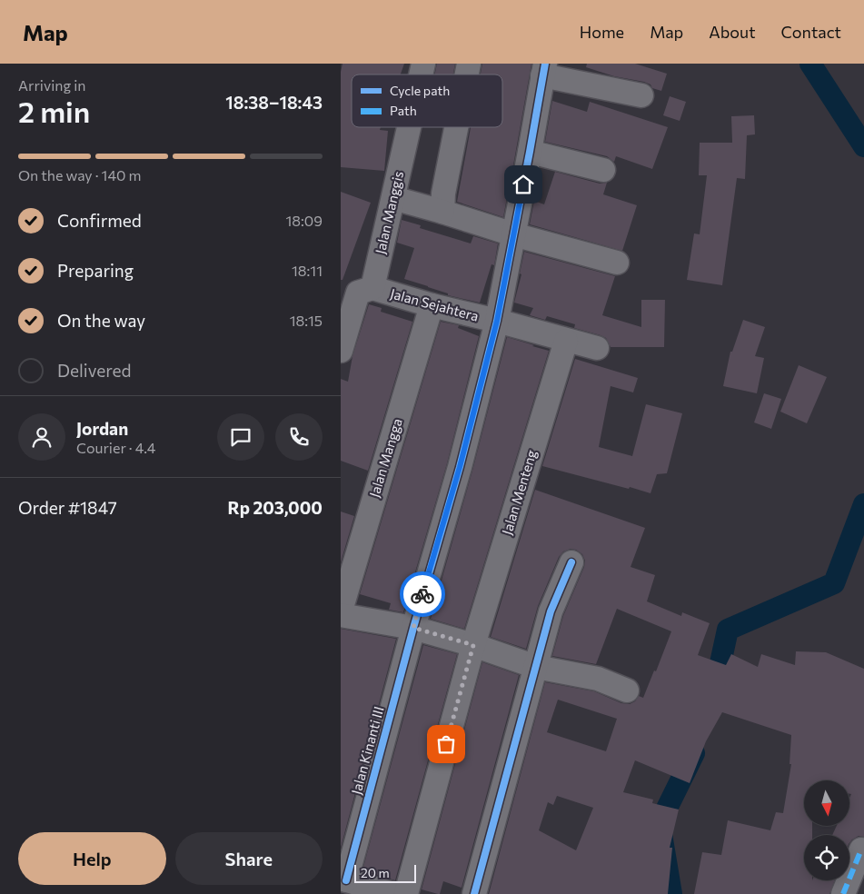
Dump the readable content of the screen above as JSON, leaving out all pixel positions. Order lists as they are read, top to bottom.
{
  "streets": {
    "street": [
      "Jalan Manggis",
      "Jalan Sejahtera",
      "Jalan Mangga",
      "Jalan Menteng",
      "Jalan Kinanti III"
    ]
  },
  "crossings": [
    ["Jalan Manggis", "Jalan Sejahtera"],
    ["Jalan Sejahtera", "Jalan Mangga"],
    ["Jalan Sejahtera", "Jalan Menteng"],
    ["Jalan Sejahtera", "Jalan Kinanti III"]
  ],
  "legend": ["Cycle path", "Path"],
  "scale_bar": "20 m",
  "north": "bottom",
  "page": {
    "header": "Map",
    "nav": [
      "Home",
      "Map",
      "About",
      "Contact"
    ],
    "heading": ["2 min", "Arriving in", "18:38–18:43"],
    "panel": [
      "Jordan",
      "Courier · 4.4",
      "Order #1847",
      "Rp 203,000"
    ],
    "bar": "On the way · 140 m",
    "list": [
      ["Confirmed", "18:09"],
      ["Preparing", "18:11"],
      ["On the way", "18:15"],
      "Delivered"
    ],
    "buttons": ["Help", "Share"],
    "scale": "20 m"
  }
}
